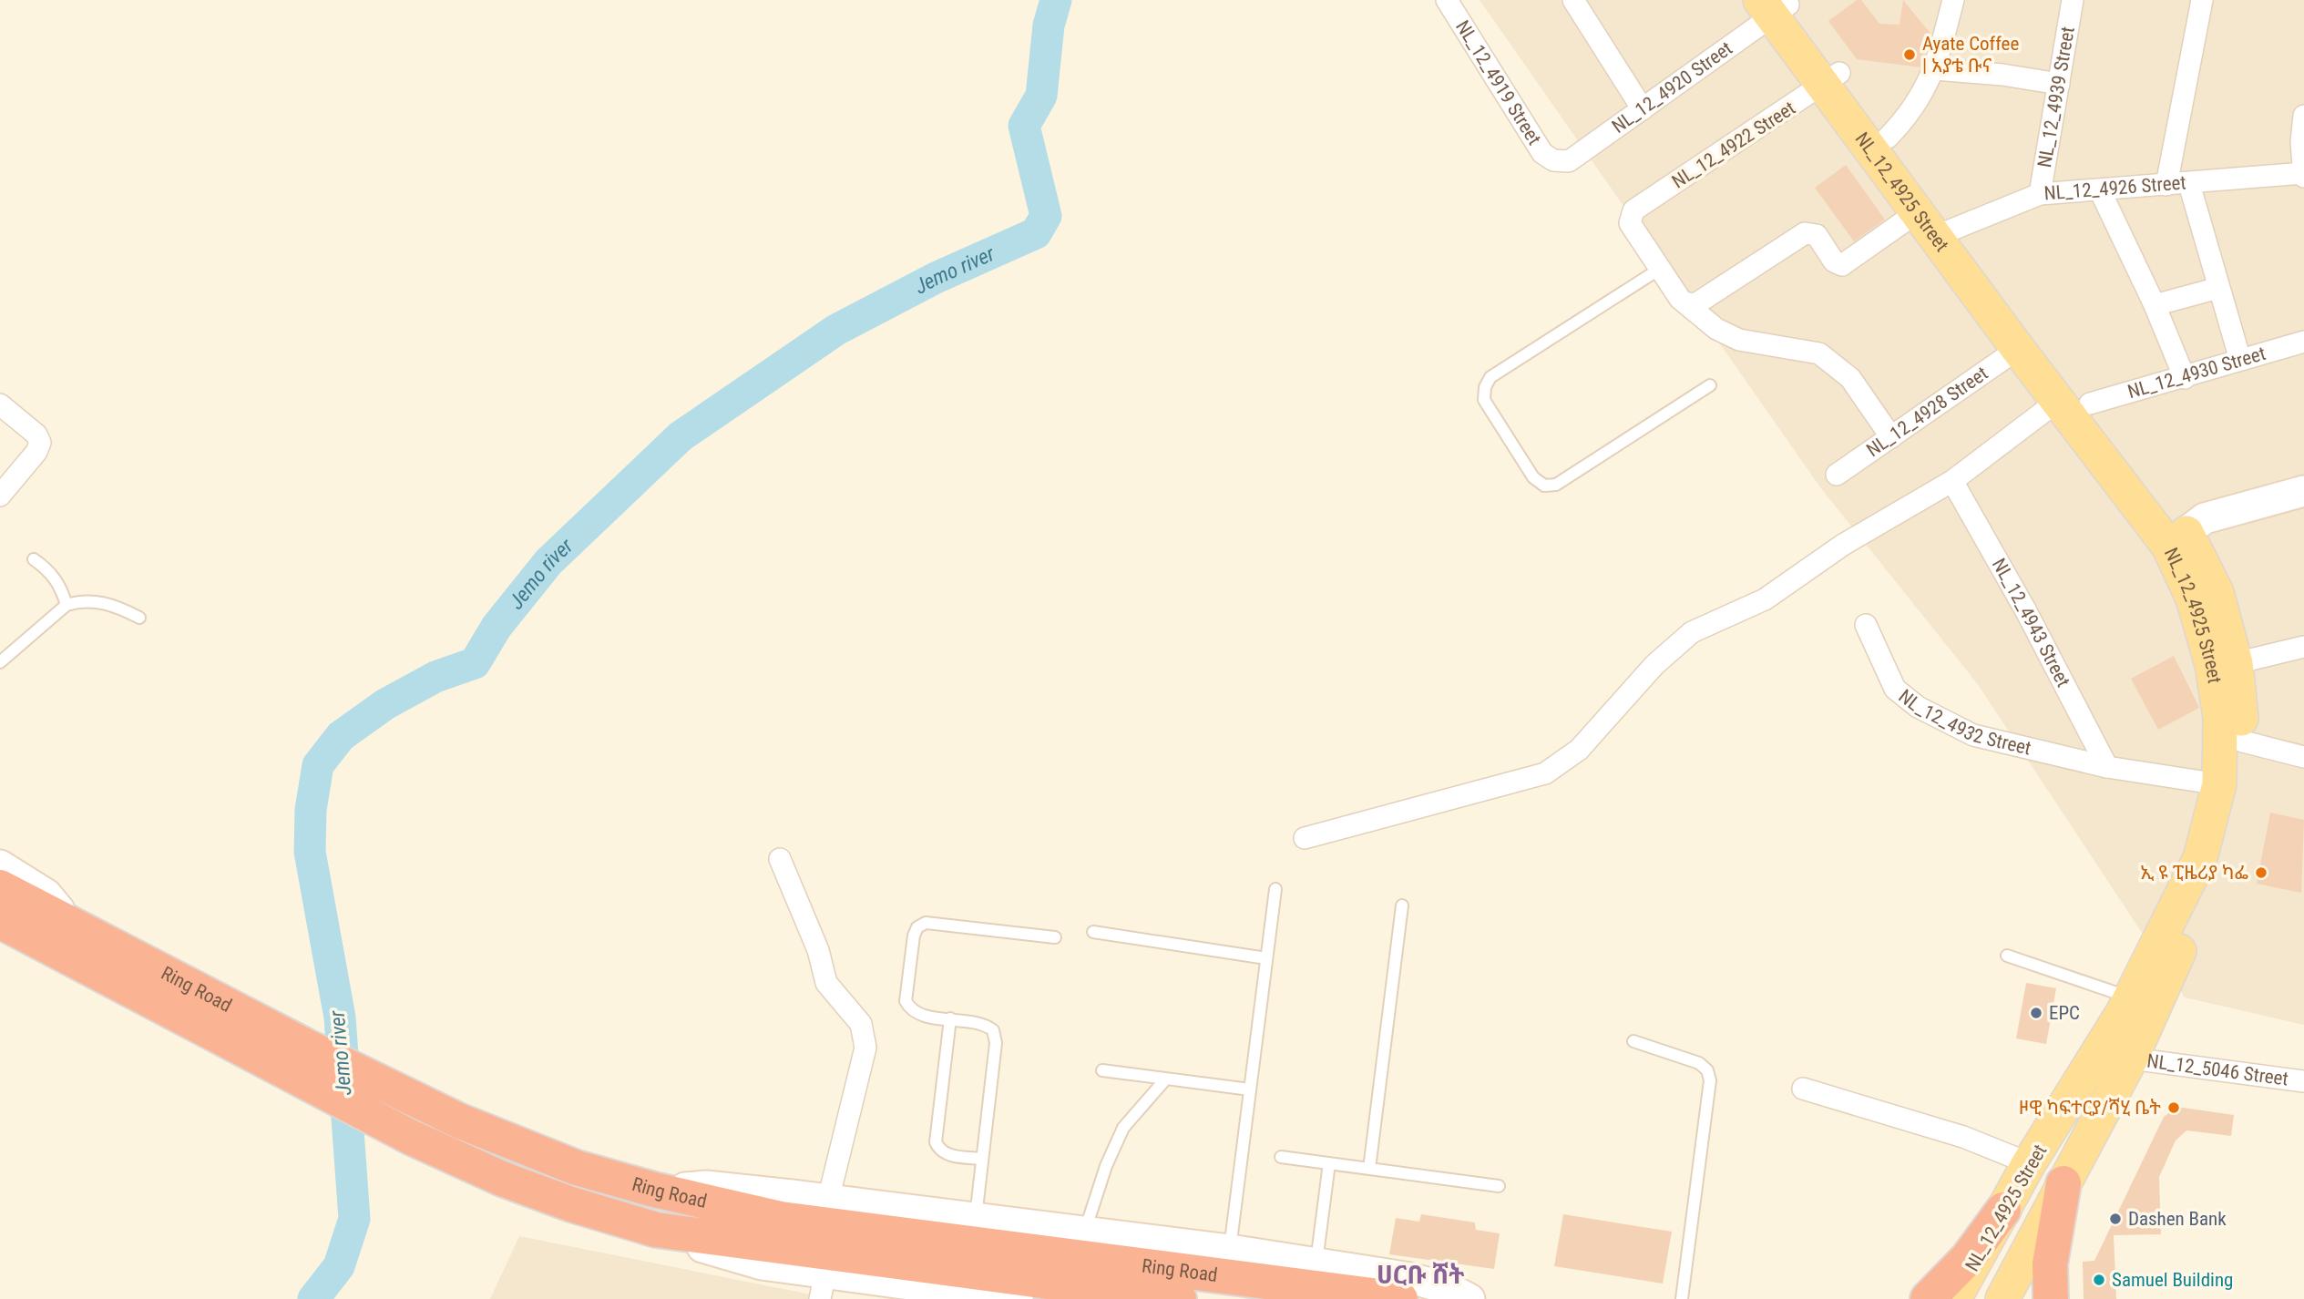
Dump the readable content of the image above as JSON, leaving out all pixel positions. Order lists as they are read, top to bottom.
{
  "streets": {
    "highway": ["Ring Road"],
    "main road": ["NL_12_4925 Street"],
    "street": [
      "NL_12_4919 Street",
      "NL_12_4920 Street",
      "NL_12_4939 Street",
      "NL_12_4922 Street",
      "NL_12_4926 Street",
      "NL_12_4930 Street",
      "NL_12_4928 Street",
      "NL_12_4943 Street",
      "NL_12_4932 Street",
      "NL_12_5046 Street"
    ]
  },
  "crossings": [
    ["NL_12_4919 Street", "NL_12_4920 Street"],
    ["NL_12_4920 Street", "NL_12_4925 Street"],
    ["NL_12_4939 Street", "NL_12_4926 Street"],
    ["NL_12_4922 Street", "NL_12_4925 Street"],
    ["NL_12_4926 Street", "NL_12_4925 Street"],
    ["NL_12_4925 Street", "NL_12_4930 Street"],
    ["NL_12_4925 Street", "NL_12_4928 Street"],
    ["NL_12_4925 Street", "NL_12_4932 Street"],
    ["NL_12_4925 Street", "NL_12_5046 Street"],
    ["NL_12_4943 Street", "NL_12_4932 Street"]
  ],
  "districts": ["ሀርቡ ሸት"],
  "water": ["Jemo river"],
  "places": [
    "Ayate Coffee | አያቴ ቡና",
    "ኢ ዩ ፒዜሪያ ካፌ",
    "EPC",
    "ዞዊ ካፍተርያ/ሻሂ ቤት",
    "Dashen Bank",
    "Samuel Building"
  ]
}
